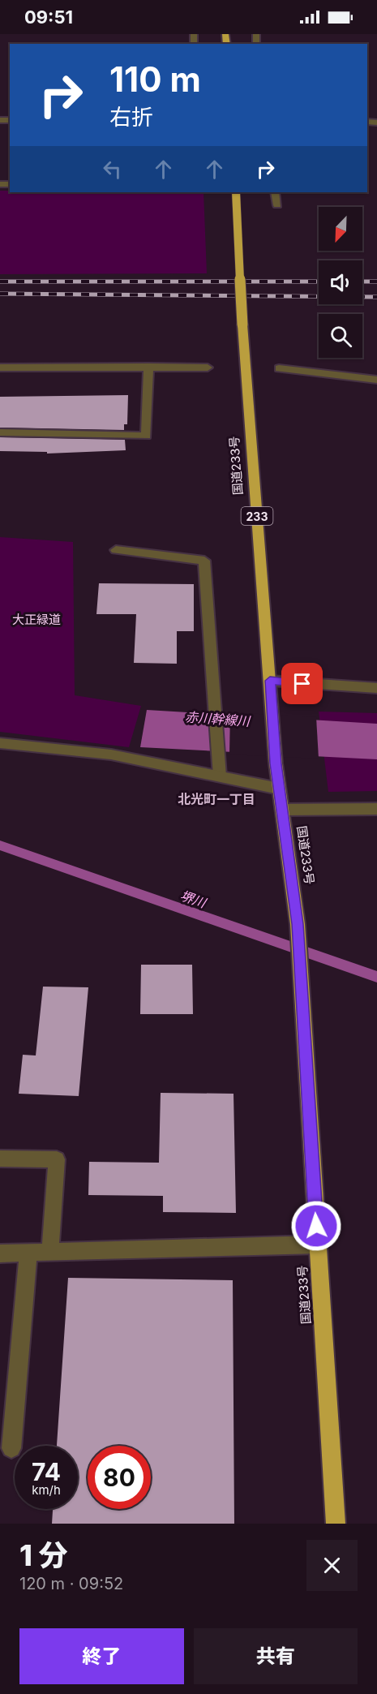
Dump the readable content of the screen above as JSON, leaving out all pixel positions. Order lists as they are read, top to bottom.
{
  "streets": {
    "highway": ["国道233号", "233"]
  },
  "districts": ["北光町一丁目"],
  "water": ["赤川幹線川", "堺川"],
  "parks": ["大正緑道"],
  "north": "bottom left",
  "page": {
    "status": "09:51",
    "turn": ["110 m", "右折"],
    "speed": "74 km/h",
    "limit": "80",
    "heading": ["1 分", "120 m · 09:52"],
    "buttons": ["終了", "共有"]
  }
}
